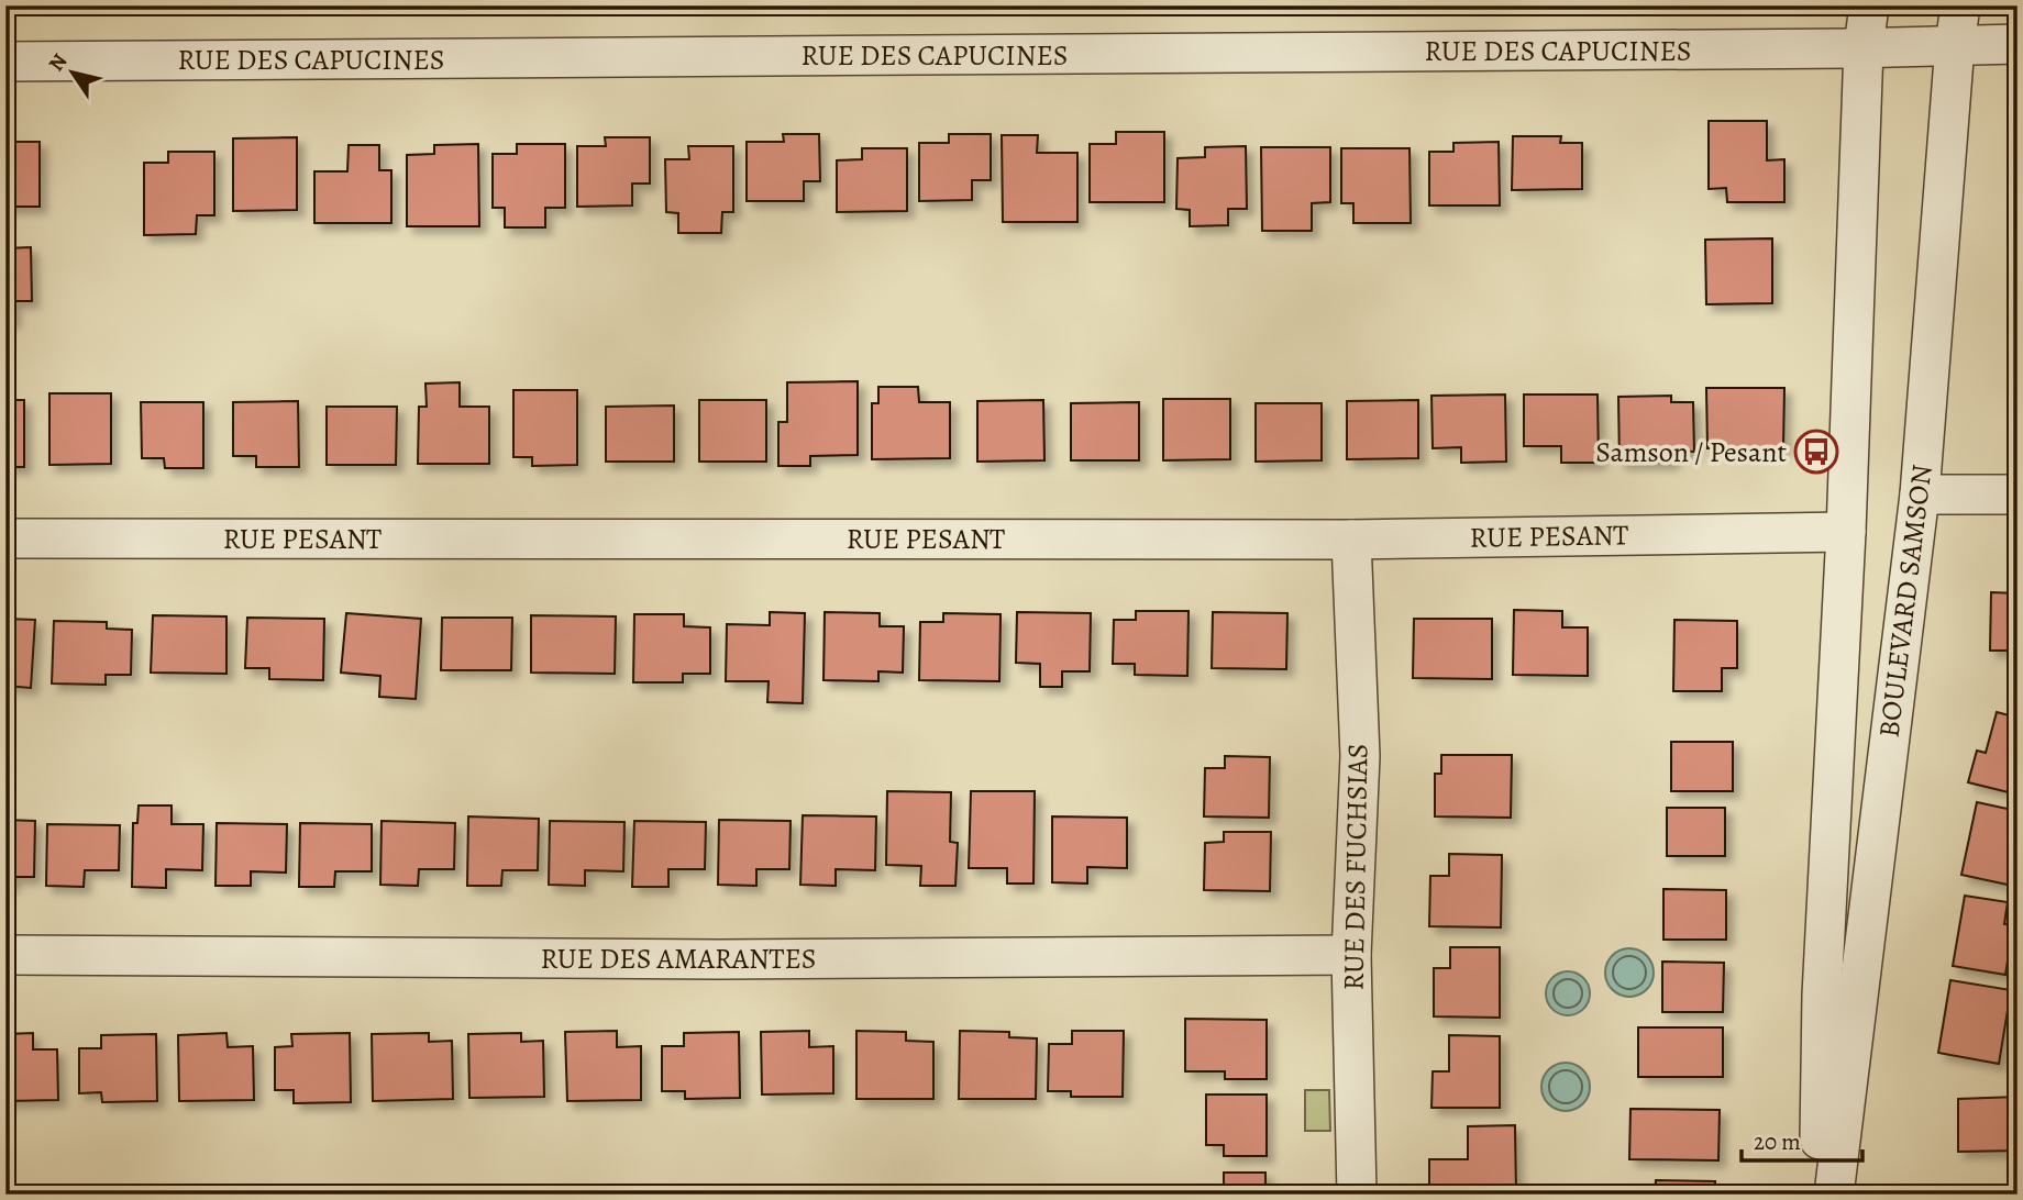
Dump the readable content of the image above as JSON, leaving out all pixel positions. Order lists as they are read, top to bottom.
{
  "streets": {
    "street": [
      "RUE DES CAPUCINES",
      "RUE PESANT",
      "BOULEVARD SAMSON",
      "RUE DES FUCHSIAS",
      "RUE DES AMARANTES"
    ]
  },
  "crossings": [
    ["RUE DES CAPUCINES", "BOULEVARD SAMSON"],
    ["RUE PESANT", "BOULEVARD SAMSON"],
    ["RUE PESANT", "RUE DES FUCHSIAS"],
    ["RUE DES FUCHSIAS", "RUE DES AMARANTES"]
  ],
  "places": {
    "bus stop": ["Samson / Pesant"]
  },
  "scale_bar": "20 m",
  "north": "top left"
}
